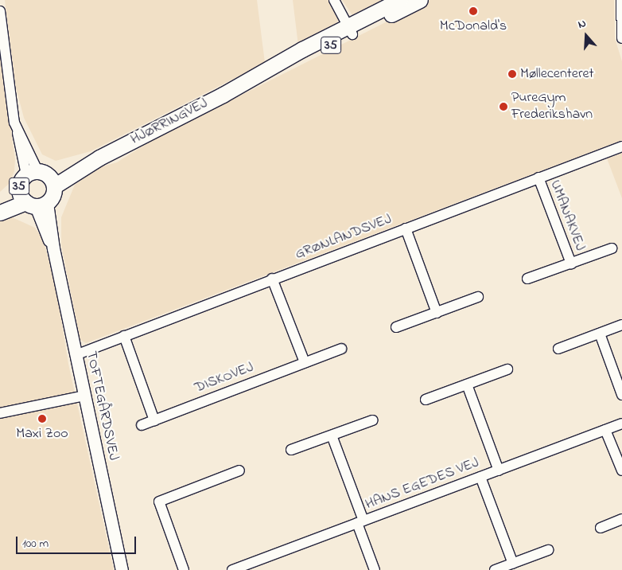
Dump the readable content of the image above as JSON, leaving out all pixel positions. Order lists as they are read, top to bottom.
{
  "streets": {
    "main road": ["35", "HJØRRINGVEJ"],
    "street": [
      "UMANAKVEJ",
      "GRØNLANDSVEJ",
      "DISKOVEJ",
      "TOFTEGÅRDSVEJ",
      "HANS EGEDES VEJ"
    ]
  },
  "crossings": [
    ["35", "HJØRRINGVEJ"],
    ["35", "TOFTEGÅRDSVEJ"],
    ["UMANAKVEJ", "GRØNLANDSVEJ"],
    ["GRØNLANDSVEJ", "TOFTEGÅRDSVEJ"]
  ],
  "places": [
    "McDonald's",
    "Møllecenteret",
    "PureGym Frederikshavn",
    "Maxi Zoo"
  ],
  "scale_bar": "100 m",
  "north": "top"
}
